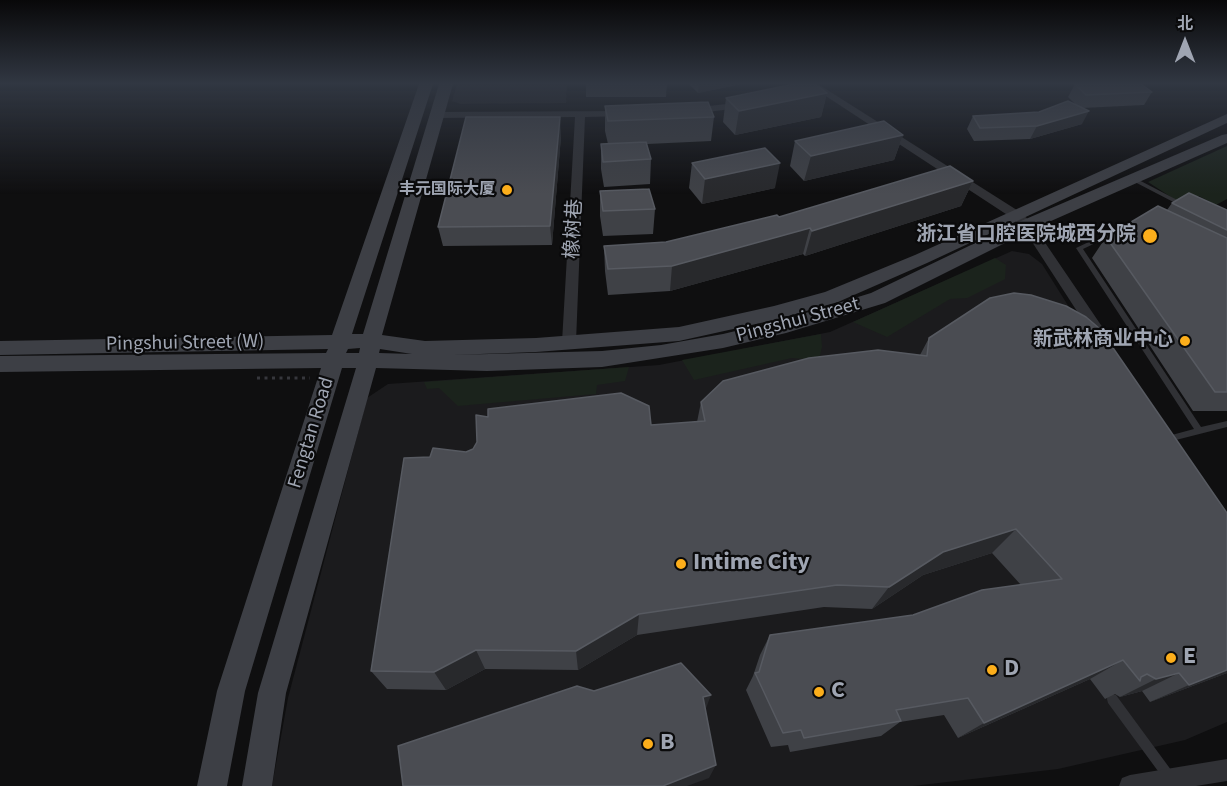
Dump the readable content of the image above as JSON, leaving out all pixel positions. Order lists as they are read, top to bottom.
{
  "streets": {
    "main road": ["Pingshui Street", "Pingshui Street (W)", "Fengtan Road"],
    "street": ["橡树巷"]
  },
  "crossings": [
    ["橡树巷", "Pingshui Street"],
    ["Pingshui Street", "Pingshui Street (W)"],
    ["Pingshui Street", "Fengtan Road"],
    ["Pingshui Street (W)", "Fengtan Road"]
  ],
  "places": [
    "丰元国际大厦",
    "浙江省口腔医院城西分院",
    "新武林商业中心",
    "Intime City",
    "E",
    "D",
    "C",
    "B"
  ],
  "north": "top"
}
